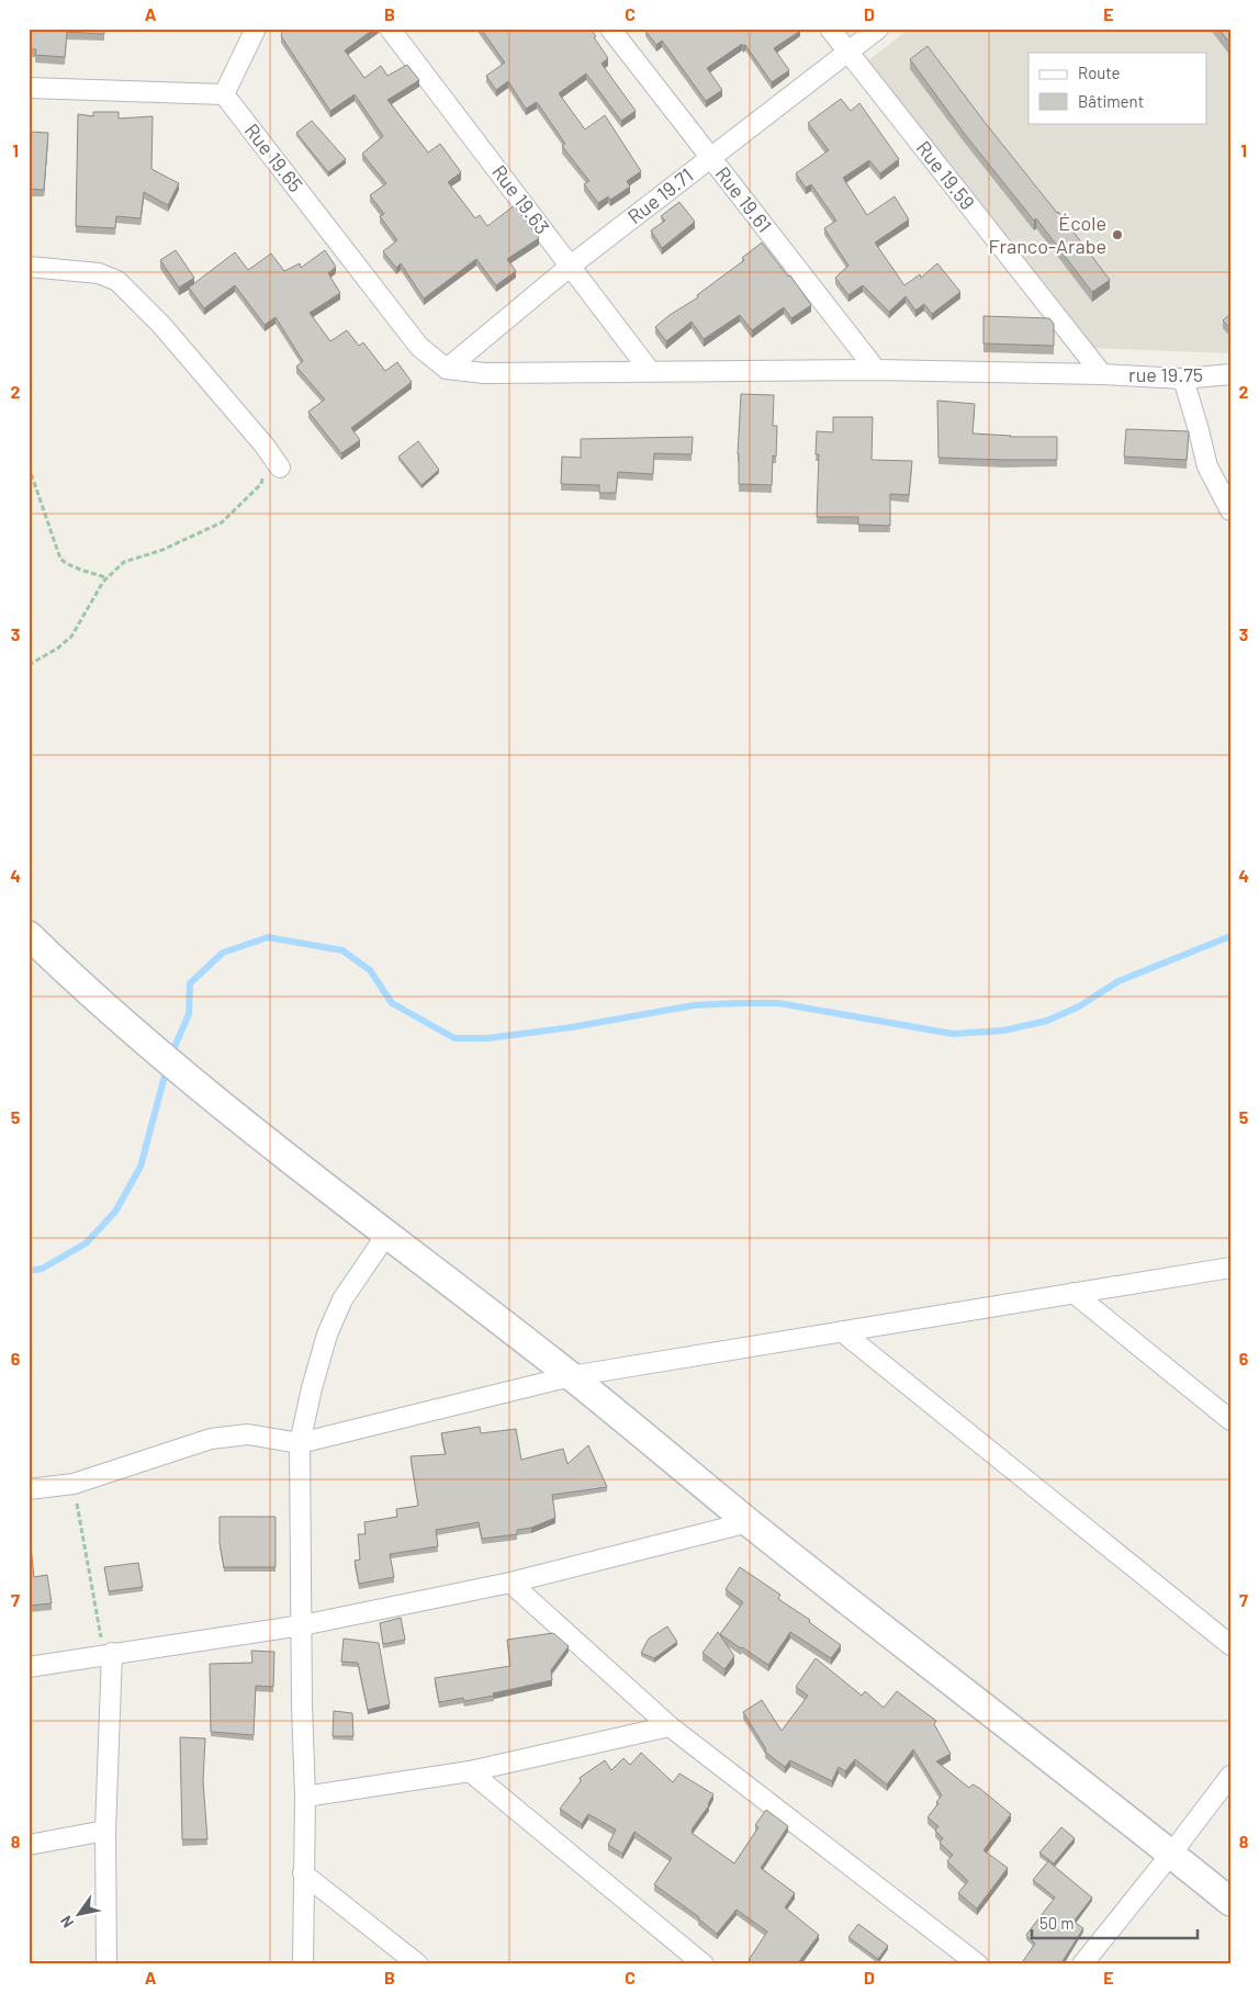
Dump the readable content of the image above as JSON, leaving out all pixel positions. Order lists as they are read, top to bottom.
{
  "streets": {
    "street": [
      "Rue 19.65",
      "Rue 19.59",
      "Rue 19.71",
      "Rue 19.63",
      "Rue 19.61",
      "rue 19.75"
    ]
  },
  "crossings": [
    ["Rue 19.65", "Rue 19.71"],
    ["Rue 19.65", "rue 19.75"],
    ["Rue 19.59", "Rue 19.71"],
    ["Rue 19.59", "rue 19.75"],
    ["Rue 19.71", "Rue 19.63"],
    ["Rue 19.71", "Rue 19.61"],
    ["Rue 19.71", "rue 19.75"],
    ["Rue 19.63", "rue 19.75"],
    ["Rue 19.61", "rue 19.75"]
  ],
  "places": ["École Franco-Arabe"],
  "legend": ["Route", "Bâtiment"],
  "scale_bar": "50 m",
  "north": "bottom left",
  "grid": {
    "columns": [
      "A",
      "B",
      "C",
      "D",
      "E"
    ],
    "rows": [
      "1",
      "2",
      "3",
      "4",
      "5",
      "6",
      "7",
      "8"
    ]
  }
}
